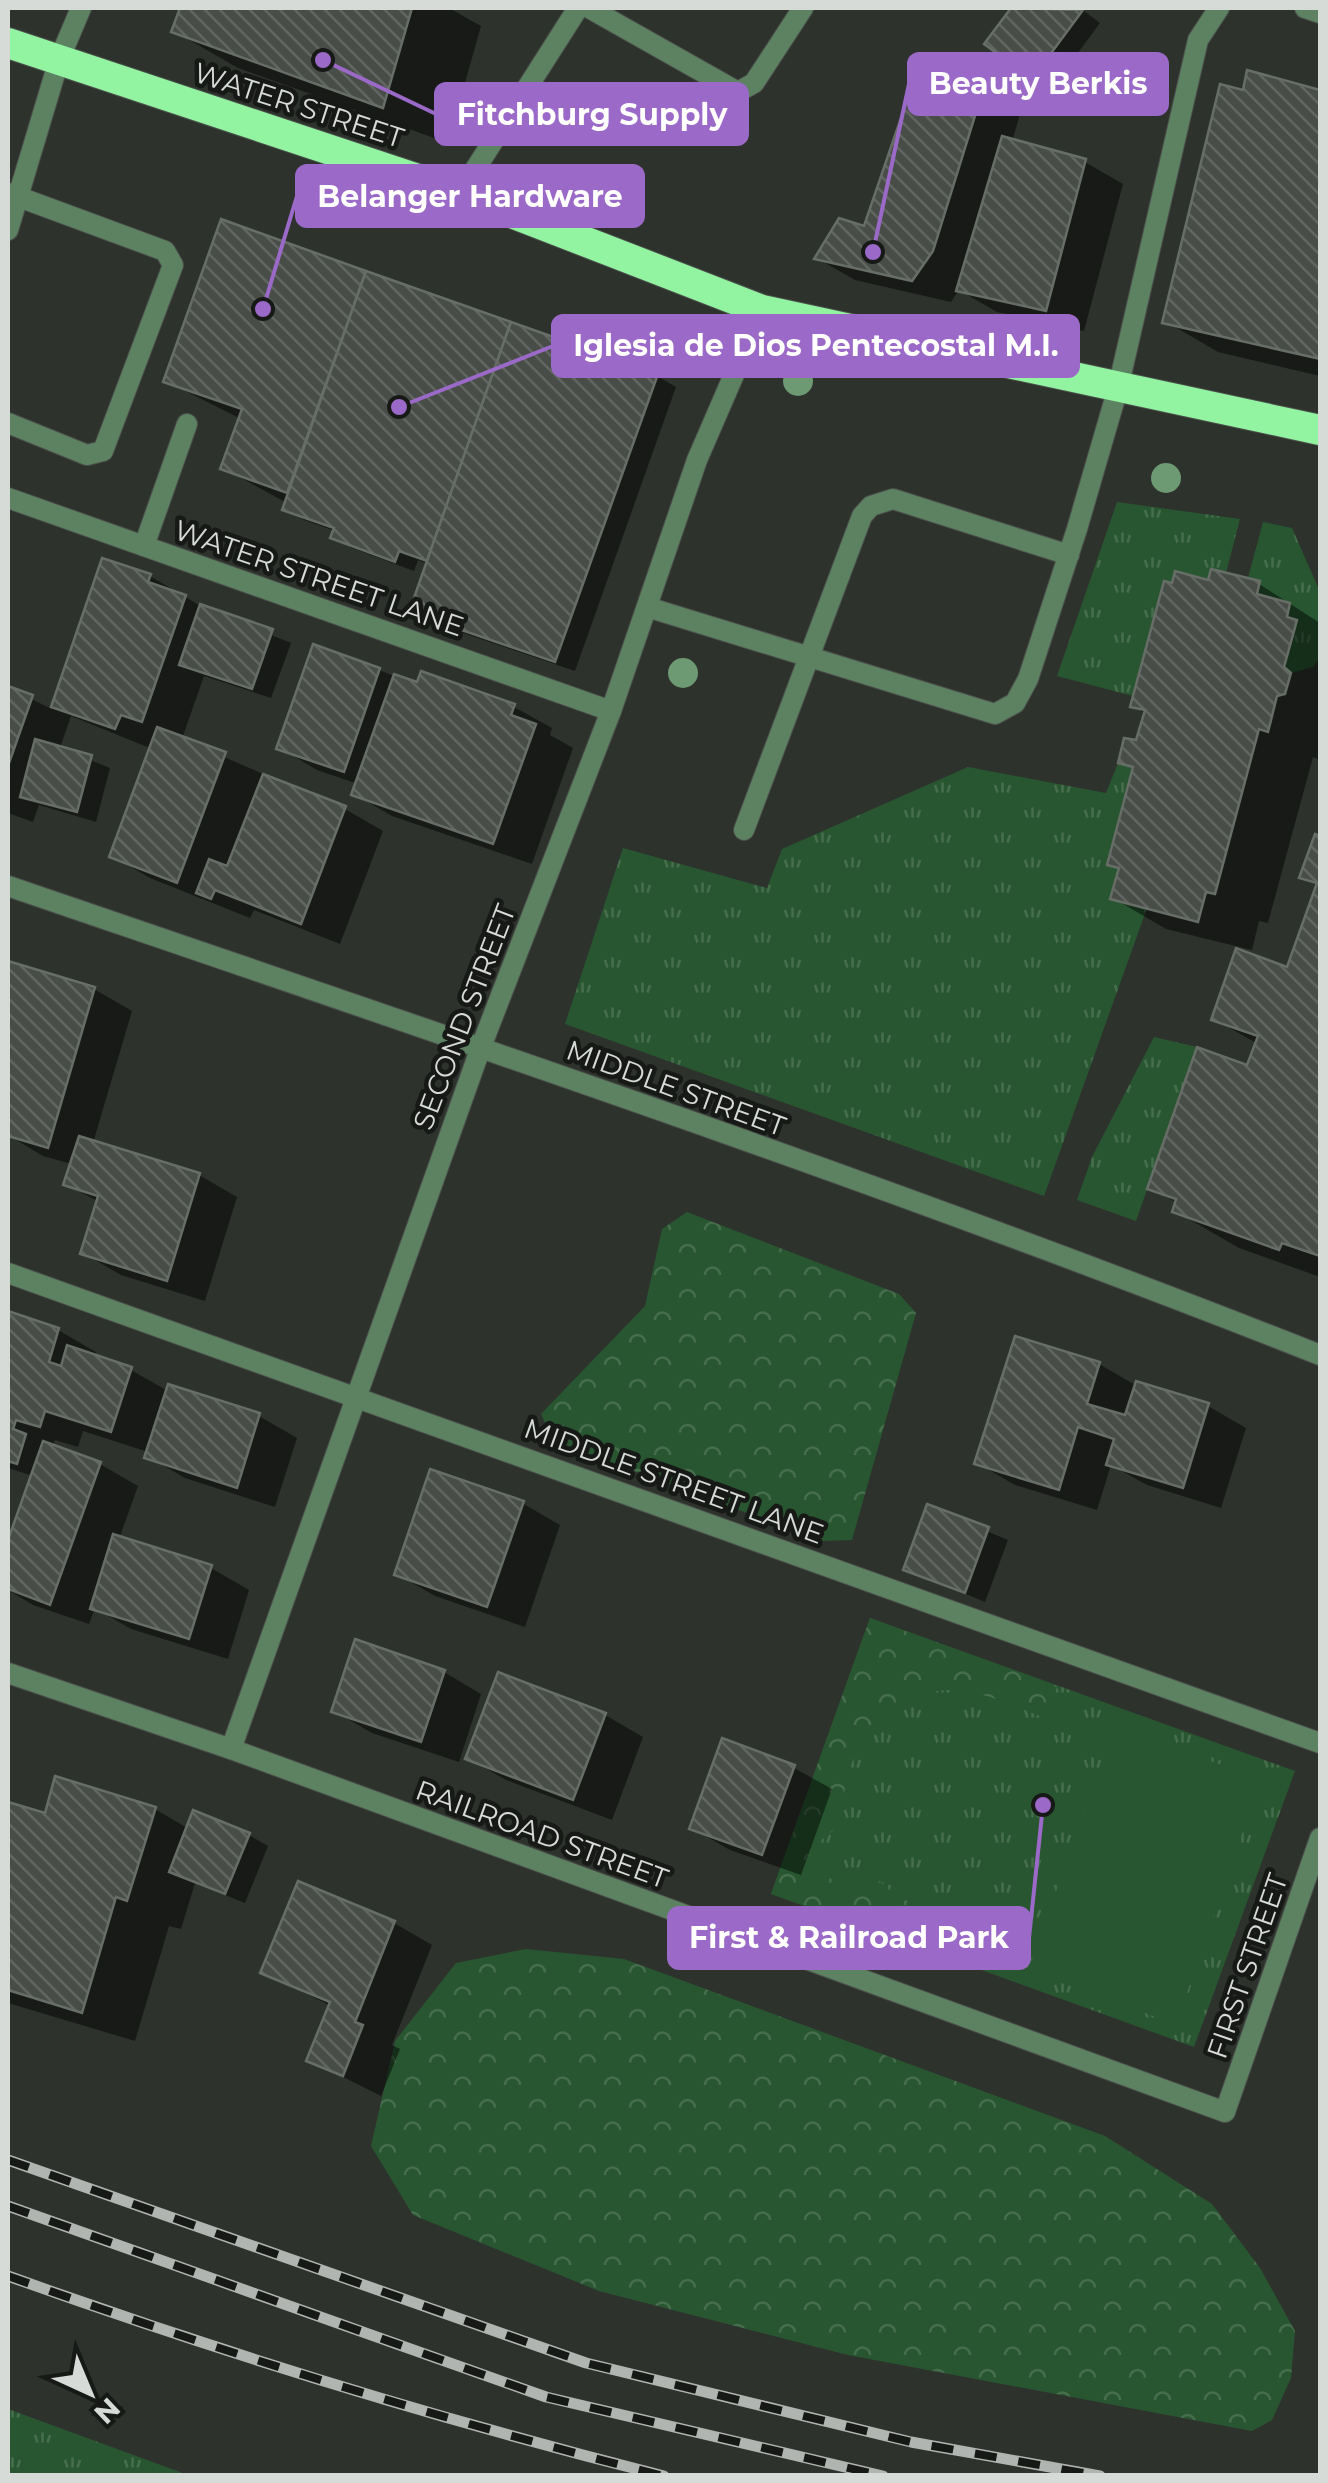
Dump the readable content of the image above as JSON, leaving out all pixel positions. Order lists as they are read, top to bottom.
{
  "streets": {
    "highway": ["WATER STREET"],
    "street": [
      "WATER STREET LANE",
      "SECOND STREET",
      "MIDDLE STREET",
      "MIDDLE STREET LANE",
      "RAILROAD STREET",
      "FIRST STREET"
    ]
  },
  "crossings": [
    ["WATER STREET", "SECOND STREET"],
    ["WATER STREET LANE", "SECOND STREET"],
    ["SECOND STREET", "MIDDLE STREET"],
    ["SECOND STREET", "MIDDLE STREET LANE"],
    ["SECOND STREET", "RAILROAD STREET"],
    ["RAILROAD STREET", "FIRST STREET"]
  ],
  "places": [
    "Fitchburg Supply",
    "Beauty Berkis",
    "Belanger Hardware",
    "Iglesia de Dios Pentecostal M.I.",
    "First & Railroad Park"
  ],
  "north": "bottom right"
}
